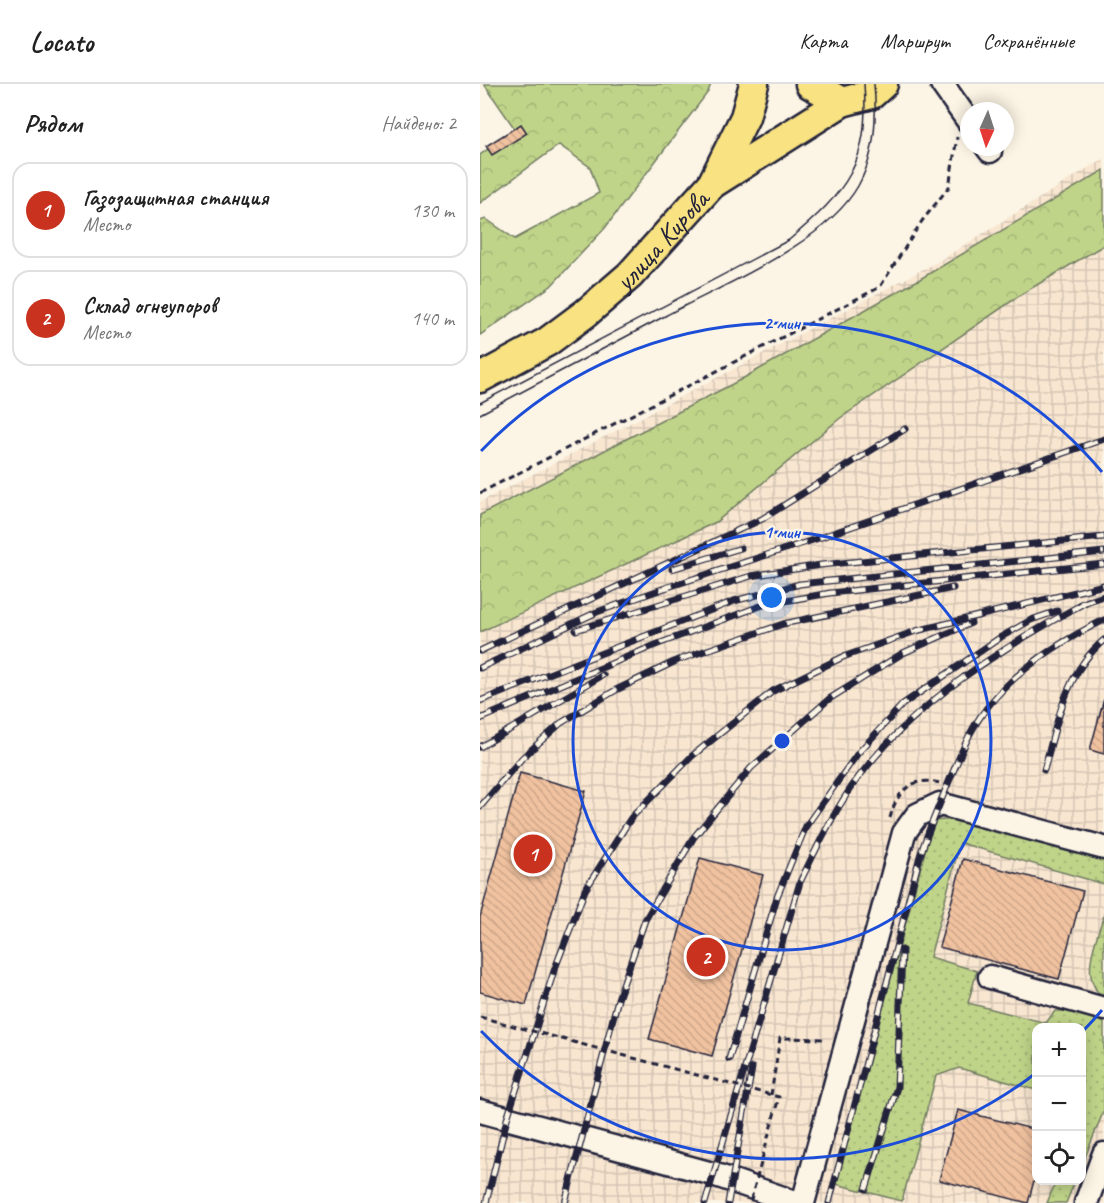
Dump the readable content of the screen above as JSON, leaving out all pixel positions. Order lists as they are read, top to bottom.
{
  "streets": {
    "main road": ["улица Кирова"]
  },
  "north": "bottom",
  "page": {
    "header": "Locato",
    "nav": ["Карта", "Маршрут", "Сохранённые"],
    "heading": ["Рядом", "Найдено: 2"],
    "list": [
      {
        "mark": "1",
        "name": "Газозащитная станция",
        "note": "Место",
        "value": "130 m"
      },
      {
        "mark": "2",
        "name": "Склад огнеупоров",
        "note": "Место",
        "value": "140 m"
      }
    ],
    "pins": ["1", "2"],
    "map_buttons": ["+", "−"]
  },
  "rings": ["2 мин", "1 мин"]
}
